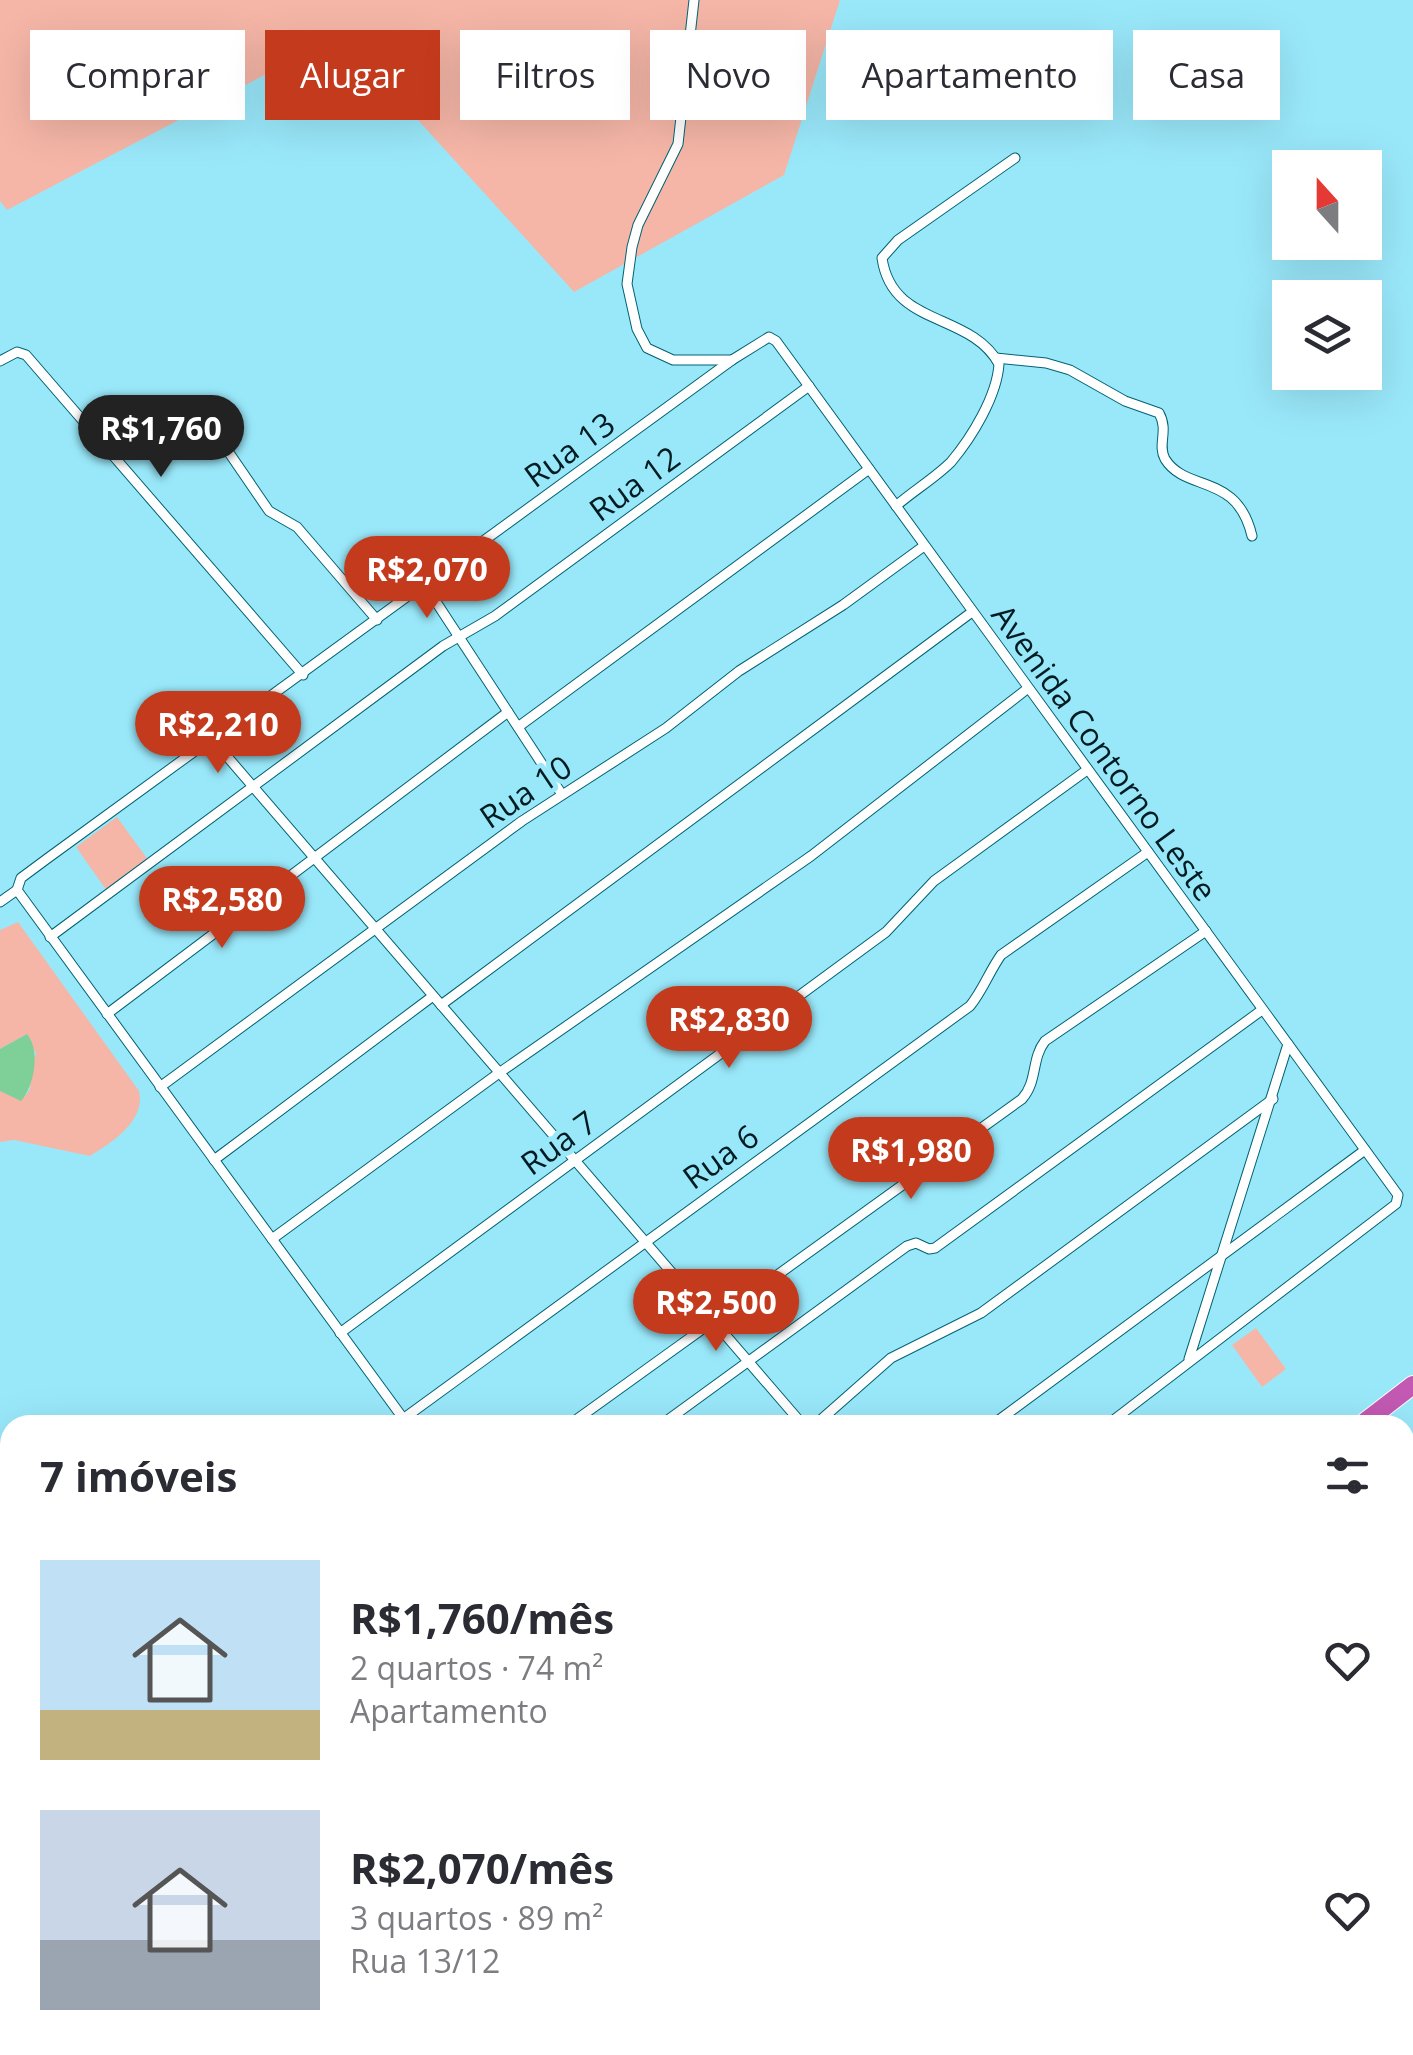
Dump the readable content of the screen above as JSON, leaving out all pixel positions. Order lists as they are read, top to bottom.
{
  "streets": {
    "street": [
      "Rua 13",
      "Rua 12",
      "Avenida Contorno Leste",
      "Rua 10",
      "Rua 7",
      "Rua 6"
    ]
  },
  "crossings": [
    ["Rua 13", "Avenida Contorno Leste"],
    ["Rua 12", "Avenida Contorno Leste"],
    ["Avenida Contorno Leste", "Rua 10"],
    ["Avenida Contorno Leste", "Rua 7"],
    ["Avenida Contorno Leste", "Rua 6"]
  ],
  "north": "top",
  "page": {
    "chip": [
      "Comprar",
      "Alugar",
      "Filtros",
      "Novo",
      "Apartamento",
      "Casa"
    ],
    "price": [
      "R$1,760",
      "R$2,070",
      "R$2,210",
      "R$2,580",
      "R$2,830",
      "R$1,980",
      "R$2,500"
    ],
    "heading": "7 imóveis",
    "list": [
      {
        "name": "R$1,760/mês",
        "note": "2 quartos · 74 m² · Apartamento"
      },
      {
        "name": "R$2,070/mês",
        "note": "3 quartos · 89 m² · Rua 13/12"
      }
    ]
  }
}
